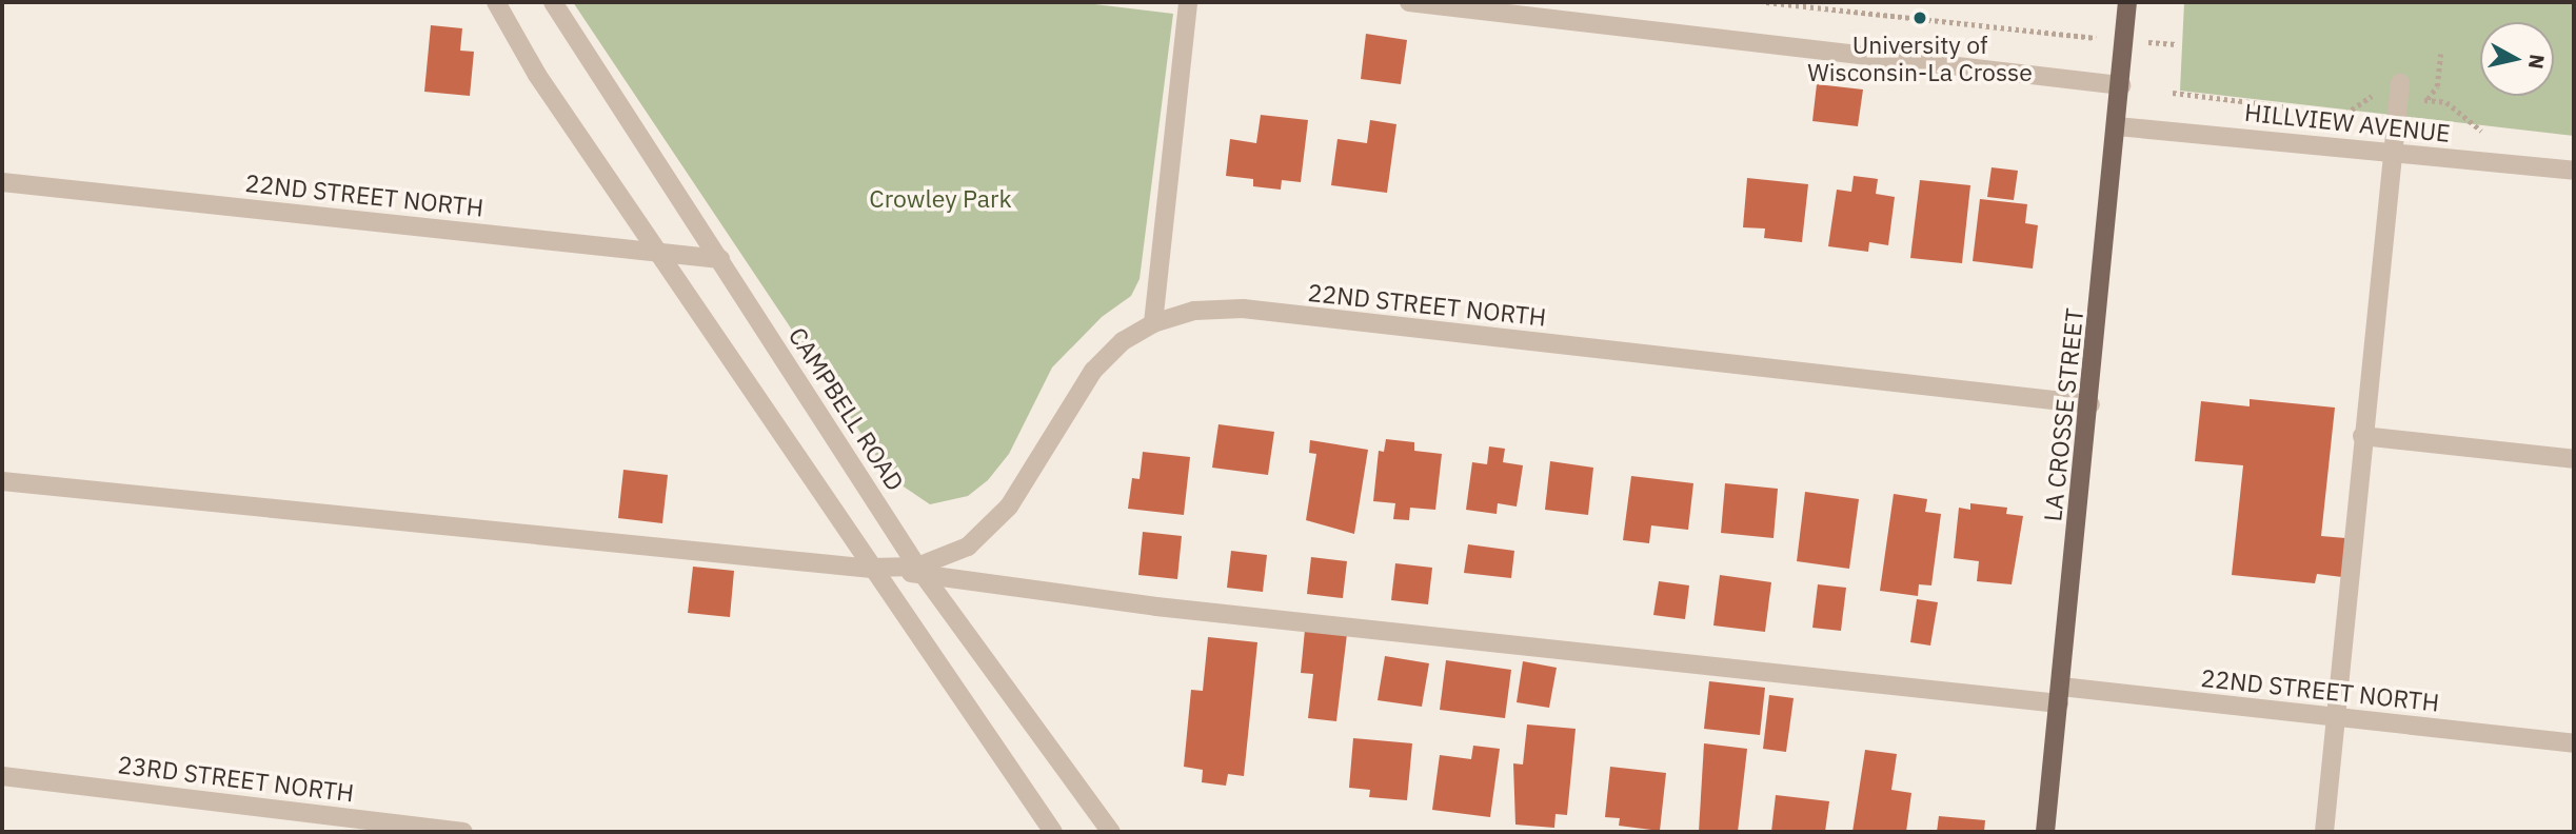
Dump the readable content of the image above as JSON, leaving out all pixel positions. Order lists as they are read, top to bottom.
{
  "streets": {
    "main road": ["LA CROSSE STREET"],
    "street": [
      "HILLVIEW AVENUE",
      "22ND STREET NORTH",
      "CAMPBELL ROAD",
      "23RD STREET NORTH"
    ]
  },
  "crossings": [
    ["HILLVIEW AVENUE", "LA CROSSE STREET"],
    ["22ND STREET NORTH", "CAMPBELL ROAD"],
    ["22ND STREET NORTH", "LA CROSSE STREET"]
  ],
  "parks": ["Crowley Park"],
  "places": ["University of Wisconsin-La Crosse"],
  "north": "right"
}
